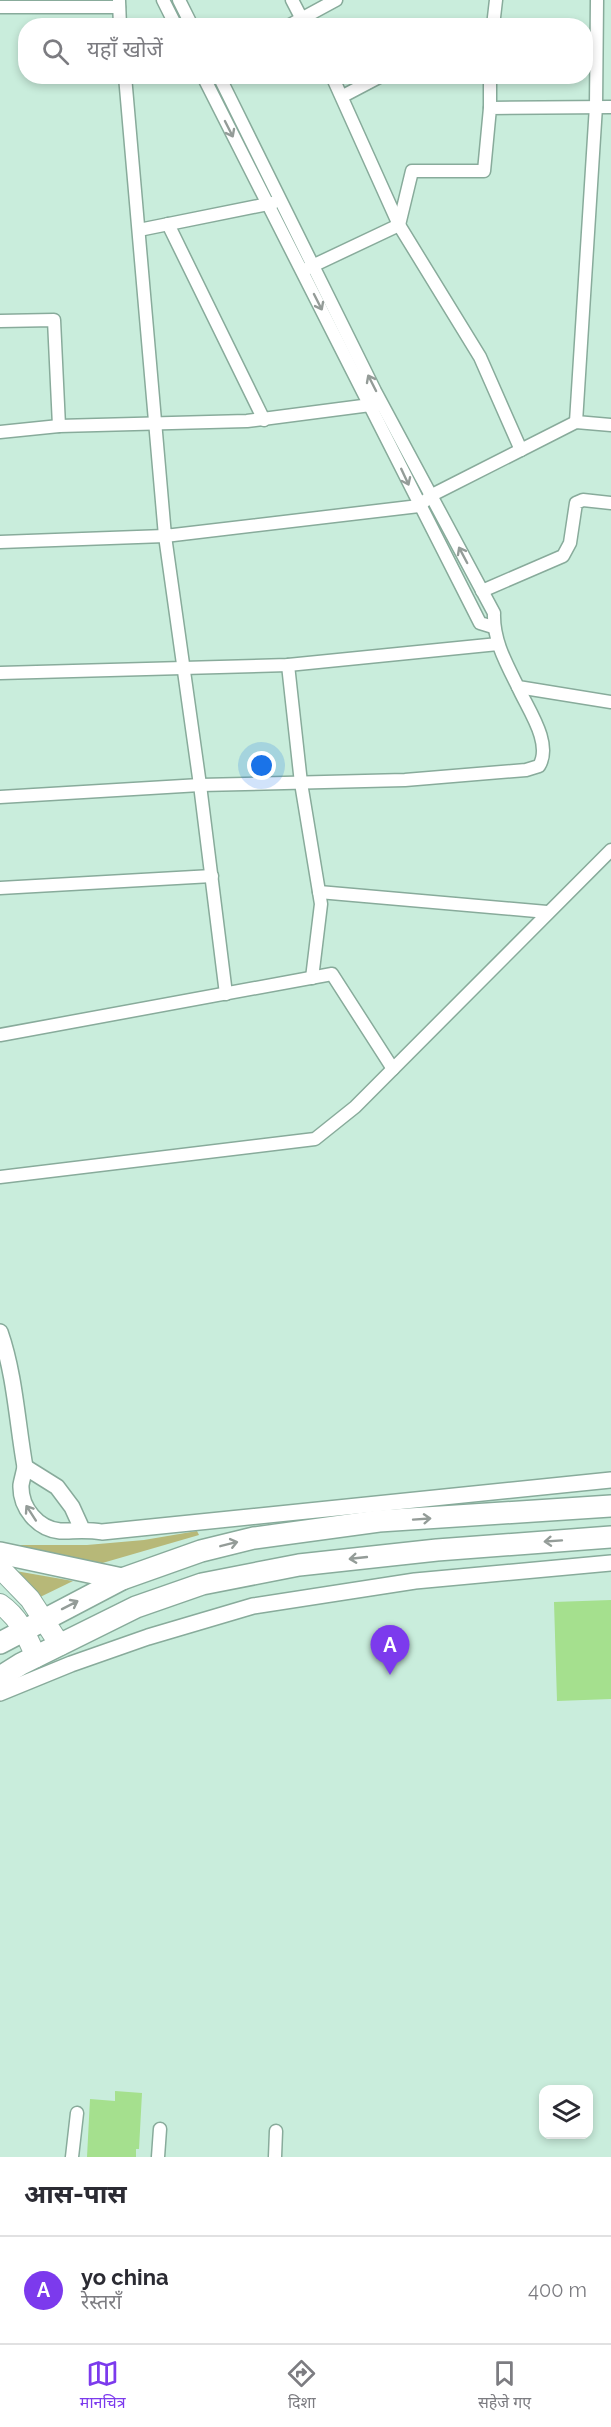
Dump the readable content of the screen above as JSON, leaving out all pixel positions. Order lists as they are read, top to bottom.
{
  "page": {
    "search": "यहाँ खोजें",
    "pins": "A",
    "heading": "आस-पास",
    "list": [
      {
        "mark": "A",
        "name": "yo china",
        "note": "रेस्तराँ",
        "value": "400 m"
      }
    ],
    "nav": ["मानचित्र", "दिशा", "सहेजे गए"]
  }
}
